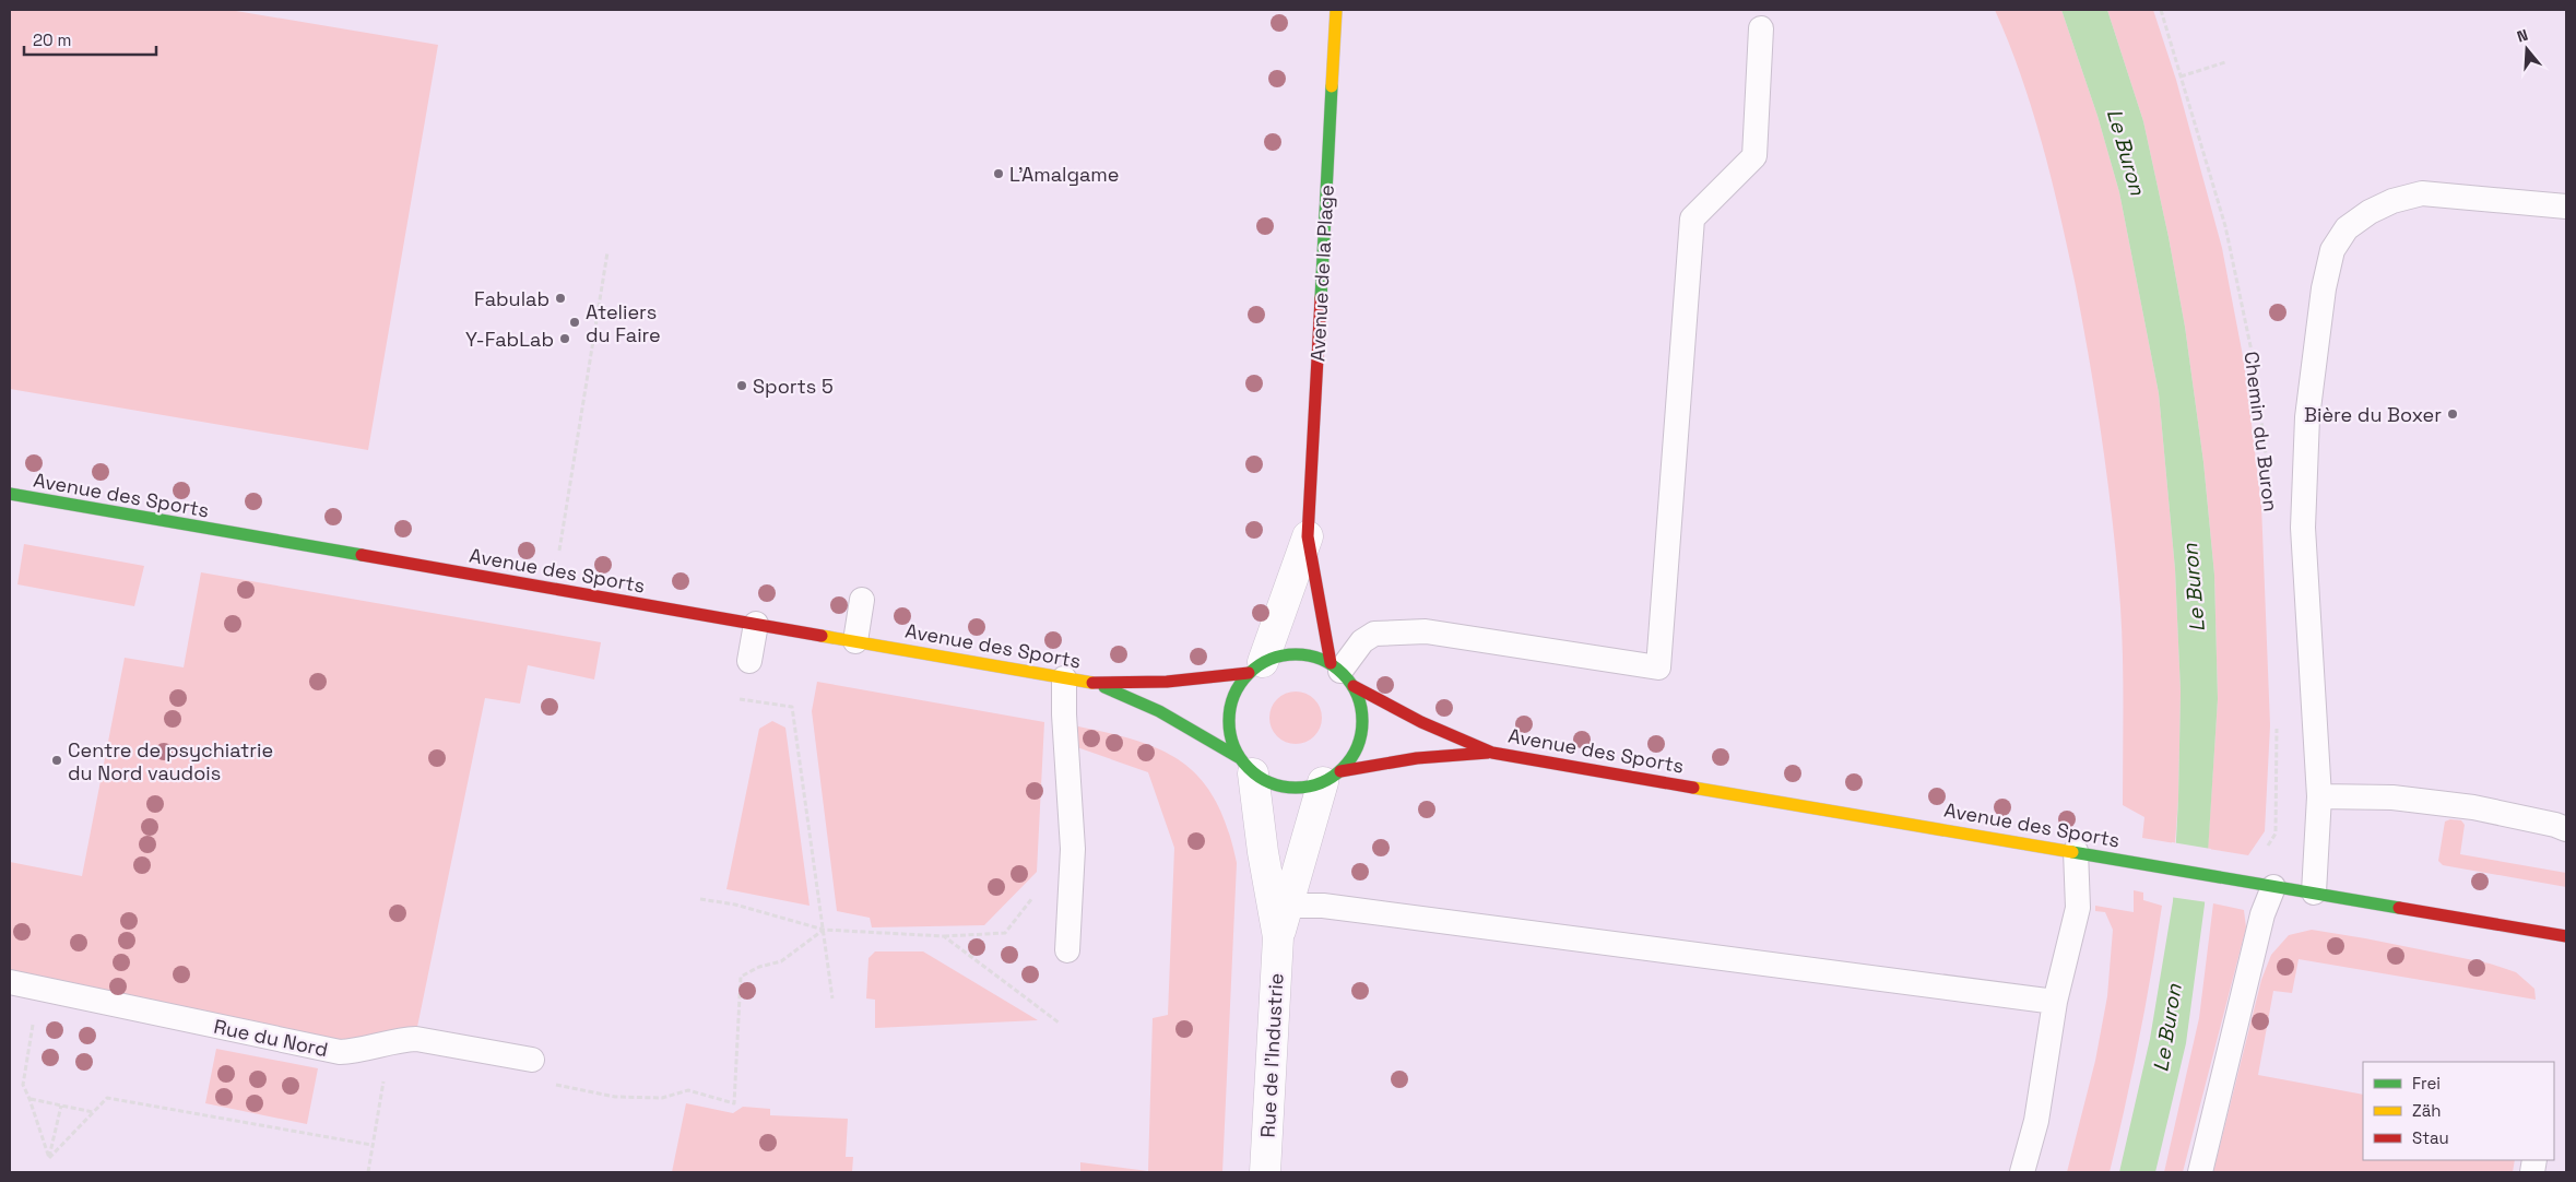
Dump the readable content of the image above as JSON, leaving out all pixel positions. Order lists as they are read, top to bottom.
{
  "streets": {
    "street": ["Avenue de la Plage", "Avenue des Sports", "Rue de l'Industrie"],
    "lane": ["Rue du Nord"],
    "path": ["Chemin du Buron"]
  },
  "crossings": [
    ["Avenue de la Plage", "Avenue des Sports"],
    ["Avenue de la Plage", "Rue de l'Industrie"],
    ["Avenue des Sports", "Rue de l'Industrie"]
  ],
  "water": ["Le Buron"],
  "places": [
    "L'Amalgame",
    "Fabulab",
    "Ateliers du Faire",
    "Y-FabLab",
    "Sports 5",
    "Bière du Boxer",
    "Centre de psychiatrie du Nord vaudois"
  ],
  "legend": ["Frei", "Zäh", "Stau"],
  "scale_bar": "20 m",
  "north": "top"
}
